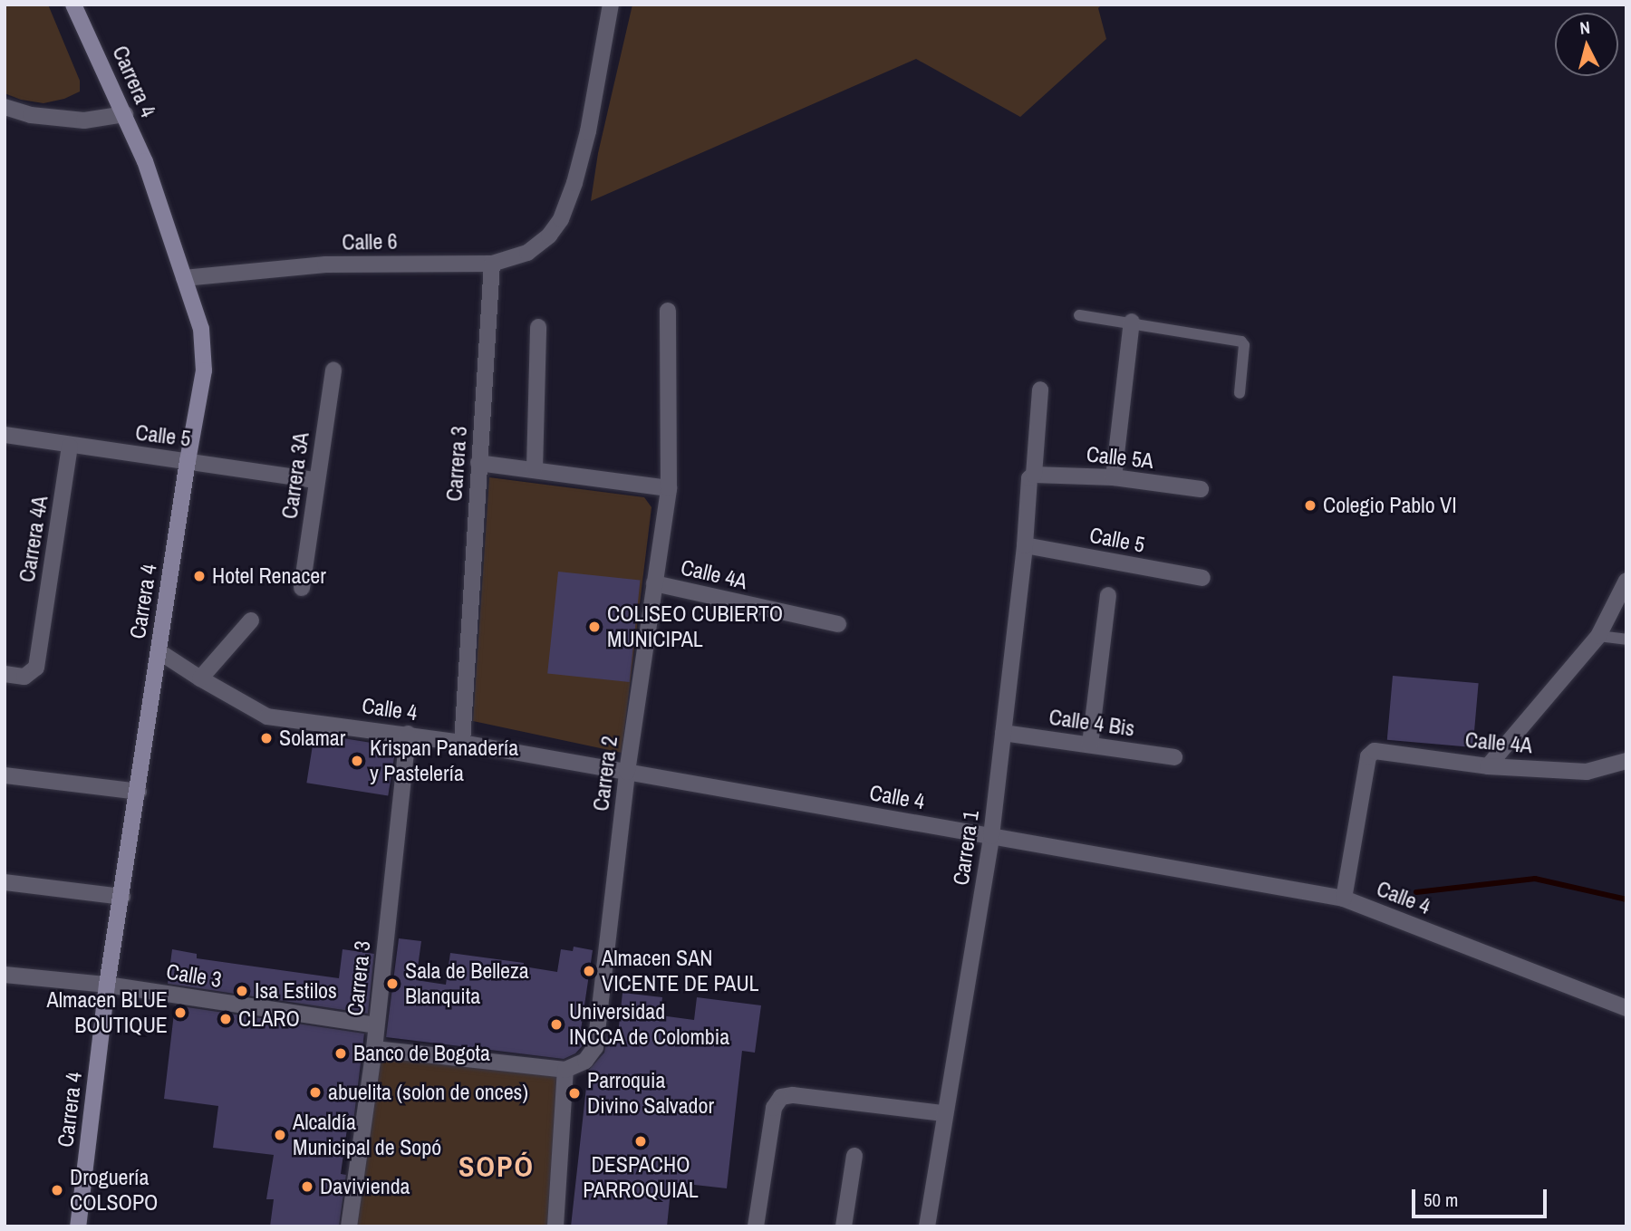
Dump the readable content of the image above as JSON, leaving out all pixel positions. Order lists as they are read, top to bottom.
{
  "streets": {
    "main road": ["Carrera 4"],
    "street": [
      "Calle 6",
      "Calle 5",
      "Calle 5A",
      "Carrera 3",
      "Carrera 3A",
      "Carrera 4A",
      "Calle 4A",
      "Calle 4",
      "Calle 4 Bis",
      "Carrera 2",
      "Carrera 1",
      "Calle 3"
    ]
  },
  "crossings": [
    ["Carrera 4", "Calle 6"],
    ["Carrera 4", "Calle 5"],
    ["Carrera 4", "Calle 4"],
    ["Carrera 4", "Calle 3"],
    ["Calle 6", "Carrera 3"],
    ["Calle 5", "Carrera 3A"],
    ["Calle 5", "Carrera 4A"],
    ["Calle 5", "Carrera 1"],
    ["Calle 5A", "Carrera 1"],
    ["Carrera 3", "Calle 4"],
    ["Carrera 3", "Calle 3"],
    ["Calle 4A", "Calle 4"],
    ["Calle 4A", "Carrera 2"],
    ["Calle 4", "Carrera 2"],
    ["Calle 4", "Carrera 1"],
    ["Calle 4 Bis", "Carrera 1"]
  ],
  "districts": ["SOPÓ"],
  "places": [
    "Colegio Pablo VI",
    "Hotel Renacer",
    "COLISEO CUBIERTO MUNICIPAL",
    "Solamar",
    "Krispan Panadería y Pastelería",
    "Almacen SAN VICENTE DE PAUL",
    "Sala de Belleza Blanquita",
    "Isa Estilos",
    "Almacen BLUE BOUTIQUE",
    "CLARO",
    "Universidad INCCA de Colombia",
    "Banco de Bogota",
    "abuelita (solon de onces)",
    "Parroquia Divino Salvador",
    "Alcaldía Municipal de Sopó",
    "DESPACHO PARROQUIAL",
    "Davivienda",
    "Droguería COLSOPO"
  ],
  "scale_bar": "50 m",
  "north": "top"
}
